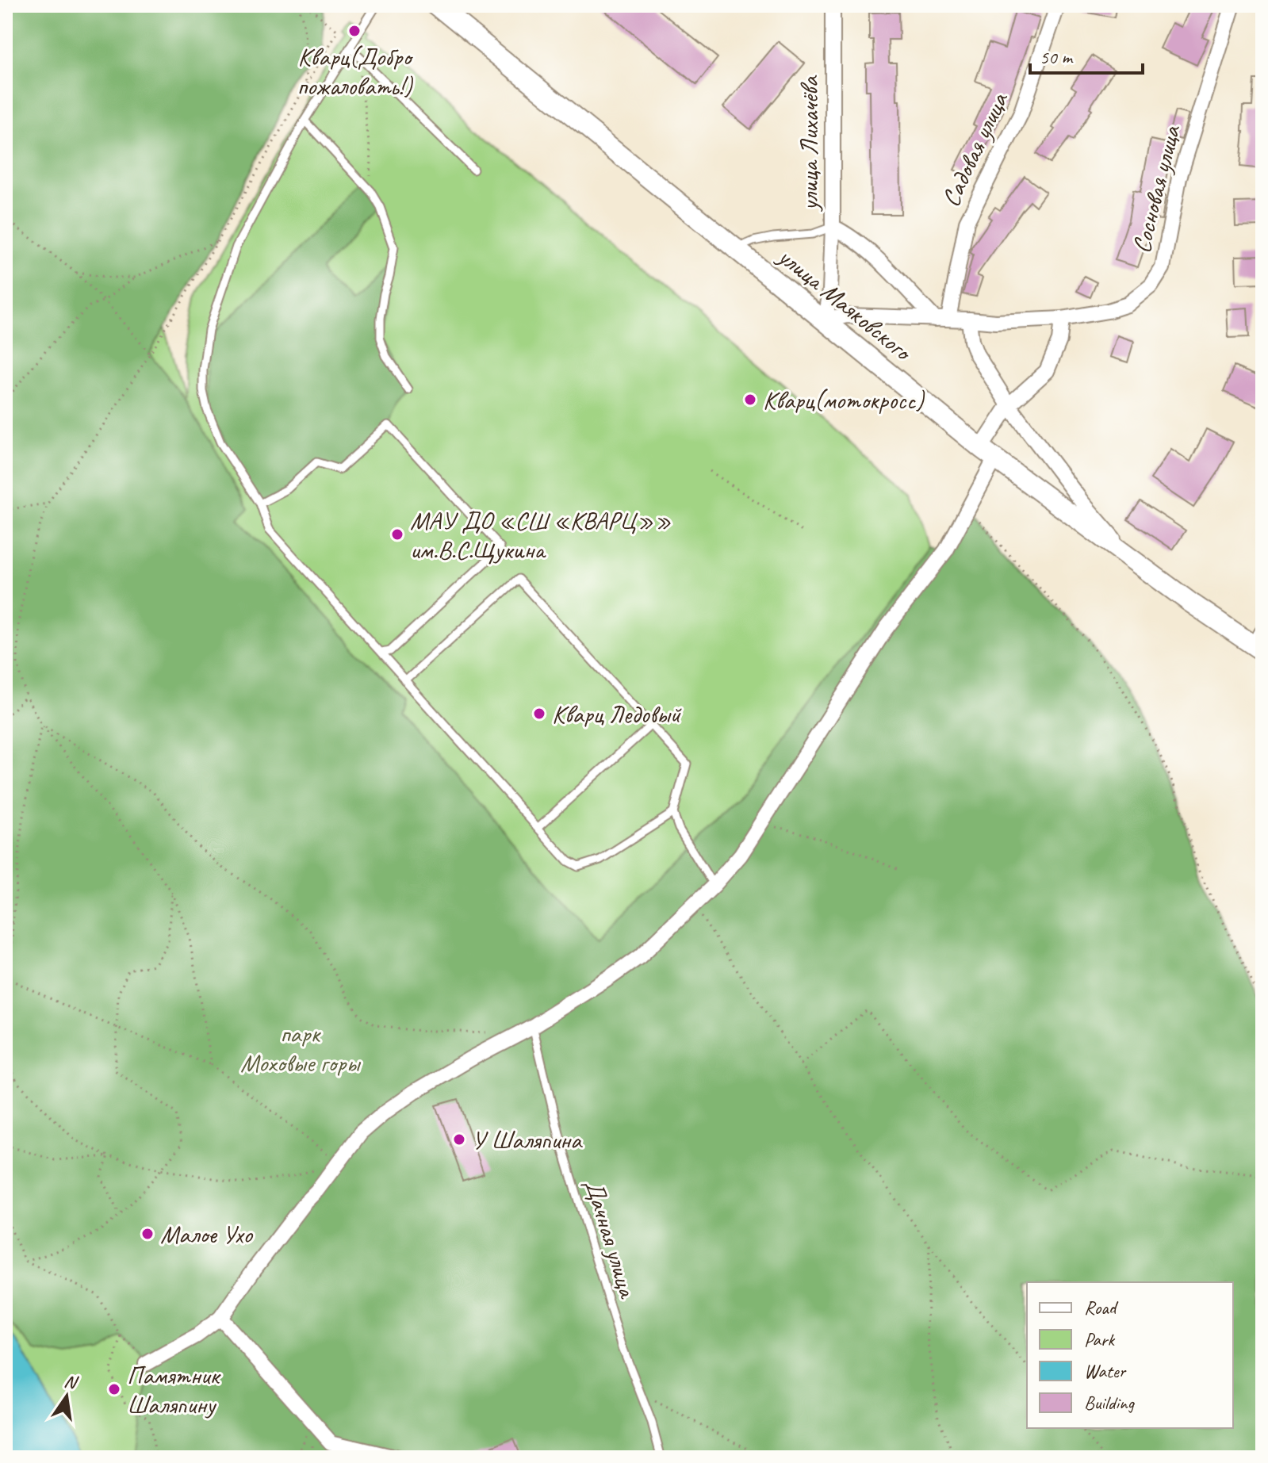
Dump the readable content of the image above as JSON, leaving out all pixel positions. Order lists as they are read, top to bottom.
{
  "streets": {
    "main road": ["улица Маяковского"],
    "street": ["улица Лихачёва", "Садовая улица", "Сосновая улица"],
    "lane": ["Дачная улица"]
  },
  "crossings": [
    ["улица Лихачёва", "Сосновая улица"],
    ["улица Лихачёва", "улица Маяковского"],
    ["Садовая улица", "Сосновая улица"],
    ["Сосновая улица", "улица Маяковского"]
  ],
  "parks": ["парк Моховые горы"],
  "places": [
    "Кварц(Добро пожаловать!)",
    "Кварц(мотокросс)",
    "МАУ ДО «СШ «КВАРЦ»» им.В.С.Щукина",
    "Кварц Ледовый",
    "У Шаляпина",
    "Малое Ухо",
    "Памятник Шаляпину"
  ],
  "legend": [
    "Road",
    "Park",
    "Water",
    "Building"
  ],
  "scale_bar": "50 m",
  "north": "top"
}
